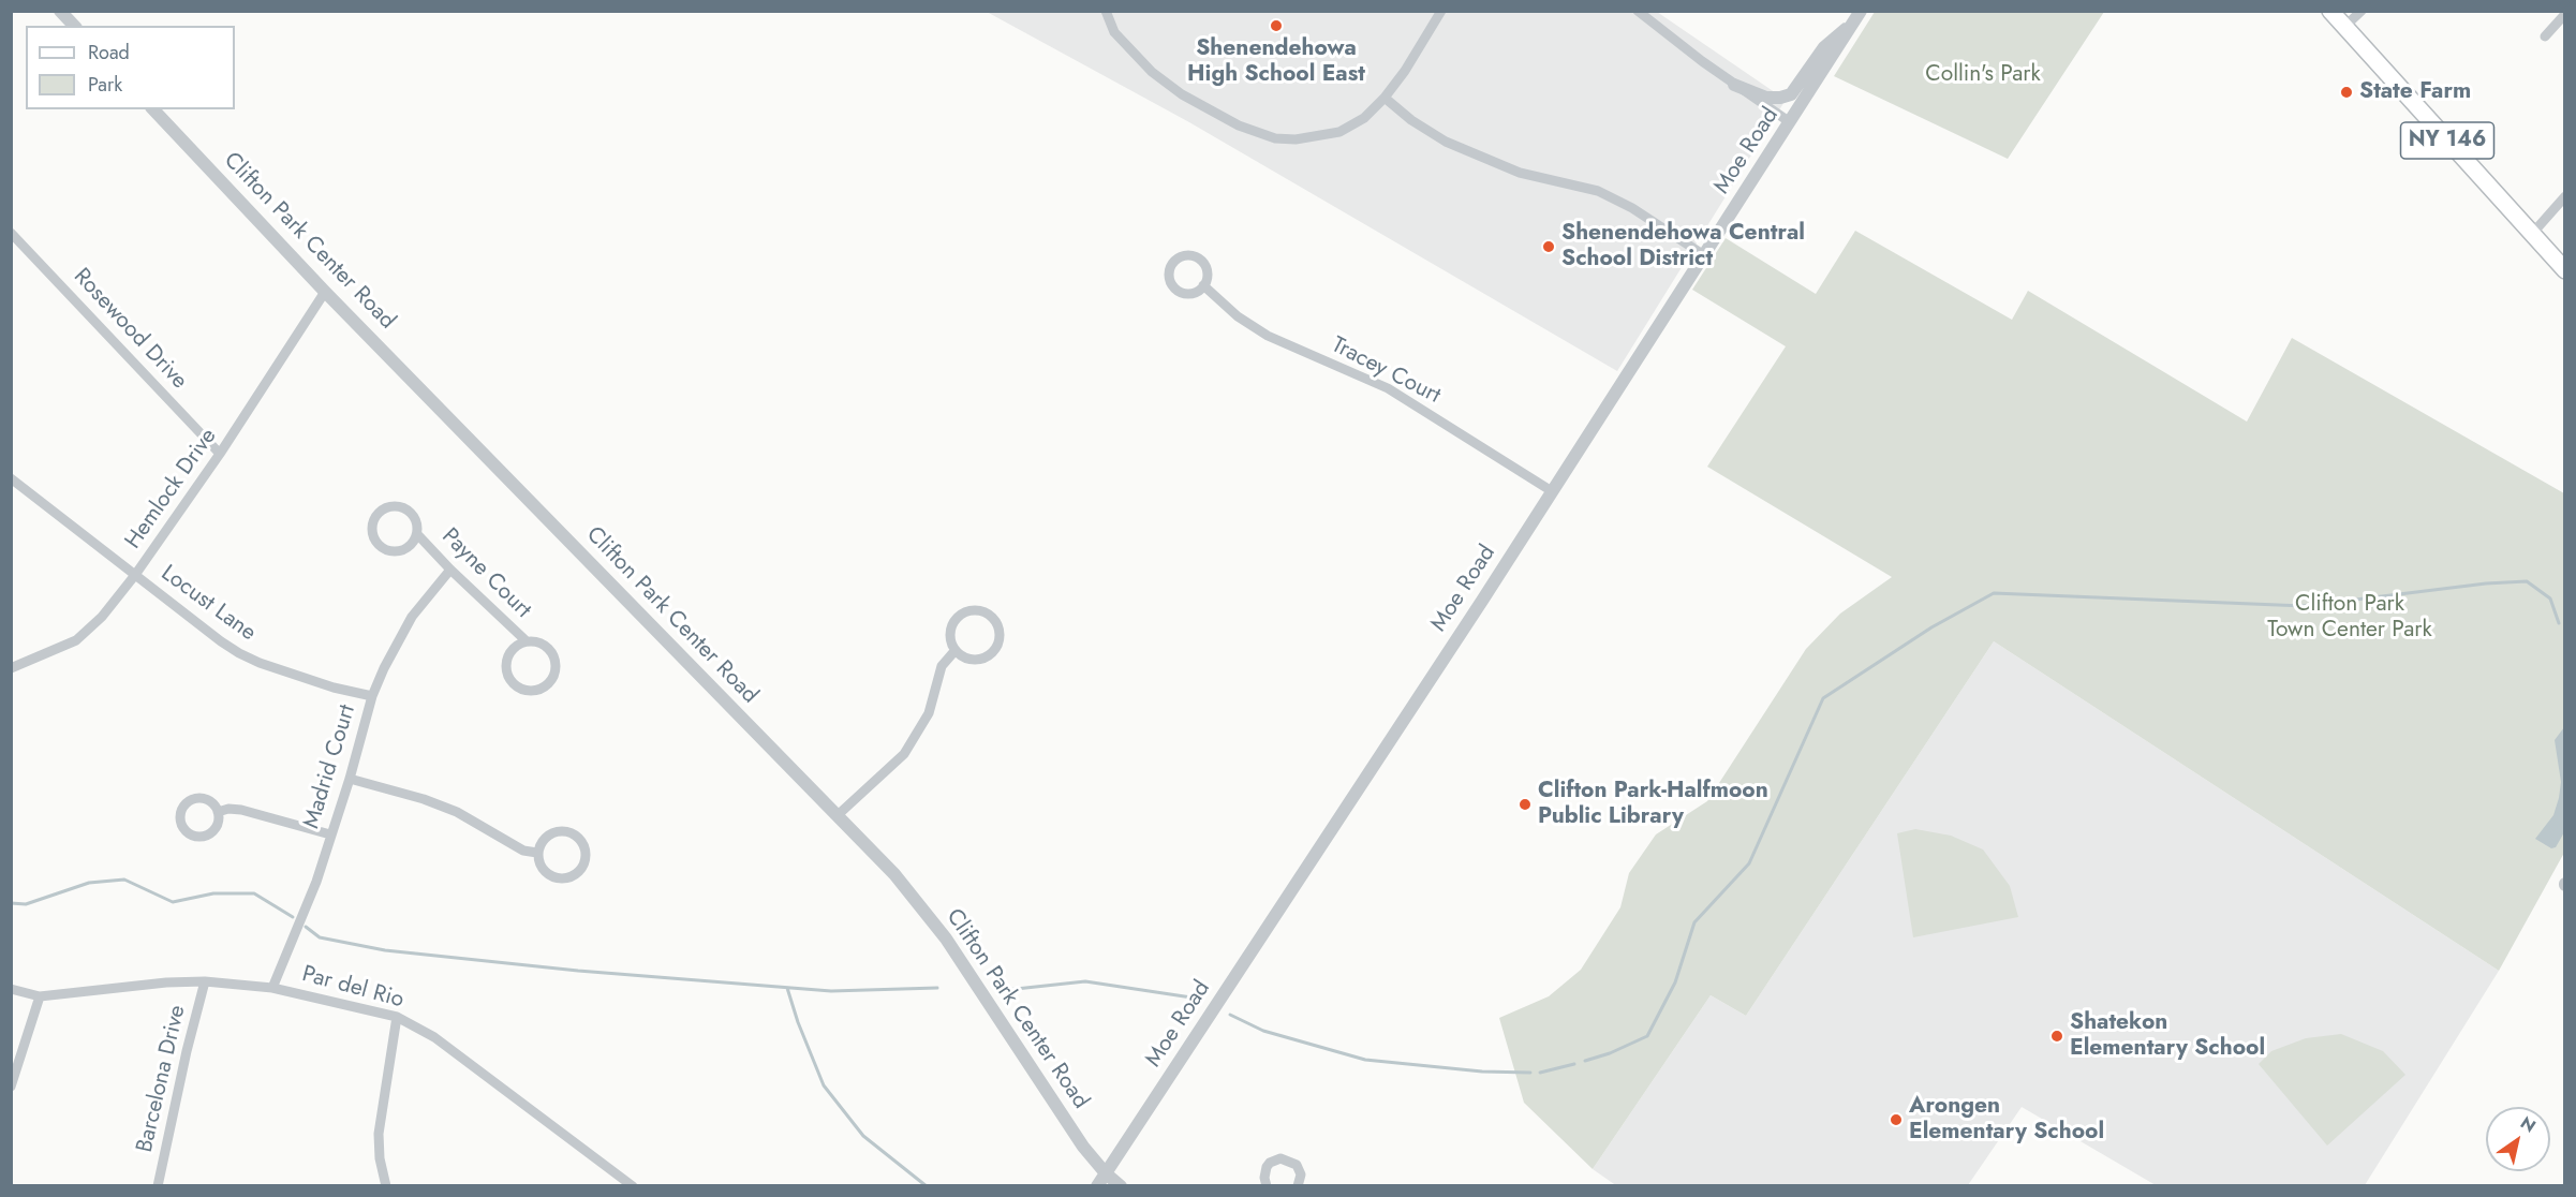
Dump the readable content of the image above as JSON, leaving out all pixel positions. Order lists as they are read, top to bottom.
{
  "streets": {
    "main road": ["NY 146"],
    "street": [
      "Moe Road",
      "Clifton Park Center Road",
      "Rosewood Drive",
      "Tracey Court",
      "Hemlock Drive",
      "Payne Court",
      "Locust Lane",
      "Madrid Court",
      "Par del Rio",
      "Barcelona Drive"
    ]
  },
  "crossings": [
    ["Moe Road", "Clifton Park Center Road"],
    ["Moe Road", "Tracey Court"],
    ["Clifton Park Center Road", "Hemlock Drive"],
    ["Rosewood Drive", "Hemlock Drive"],
    ["Hemlock Drive", "Locust Lane"],
    ["Payne Court", "Madrid Court"],
    ["Locust Lane", "Madrid Court"],
    ["Madrid Court", "Par del Rio"],
    ["Par del Rio", "Barcelona Drive"]
  ],
  "parks": ["Collin's Park", "Clifton Park Town Center Park"],
  "places": [
    "Shenendehowa High School East",
    "State Farm",
    "Shenendehowa Central School District",
    "Clifton Park-Halfmoon Public Library",
    "Shatekon Elementary School",
    "Arongen Elementary School"
  ],
  "legend": ["Road", "Park"],
  "north": "top right"
}
